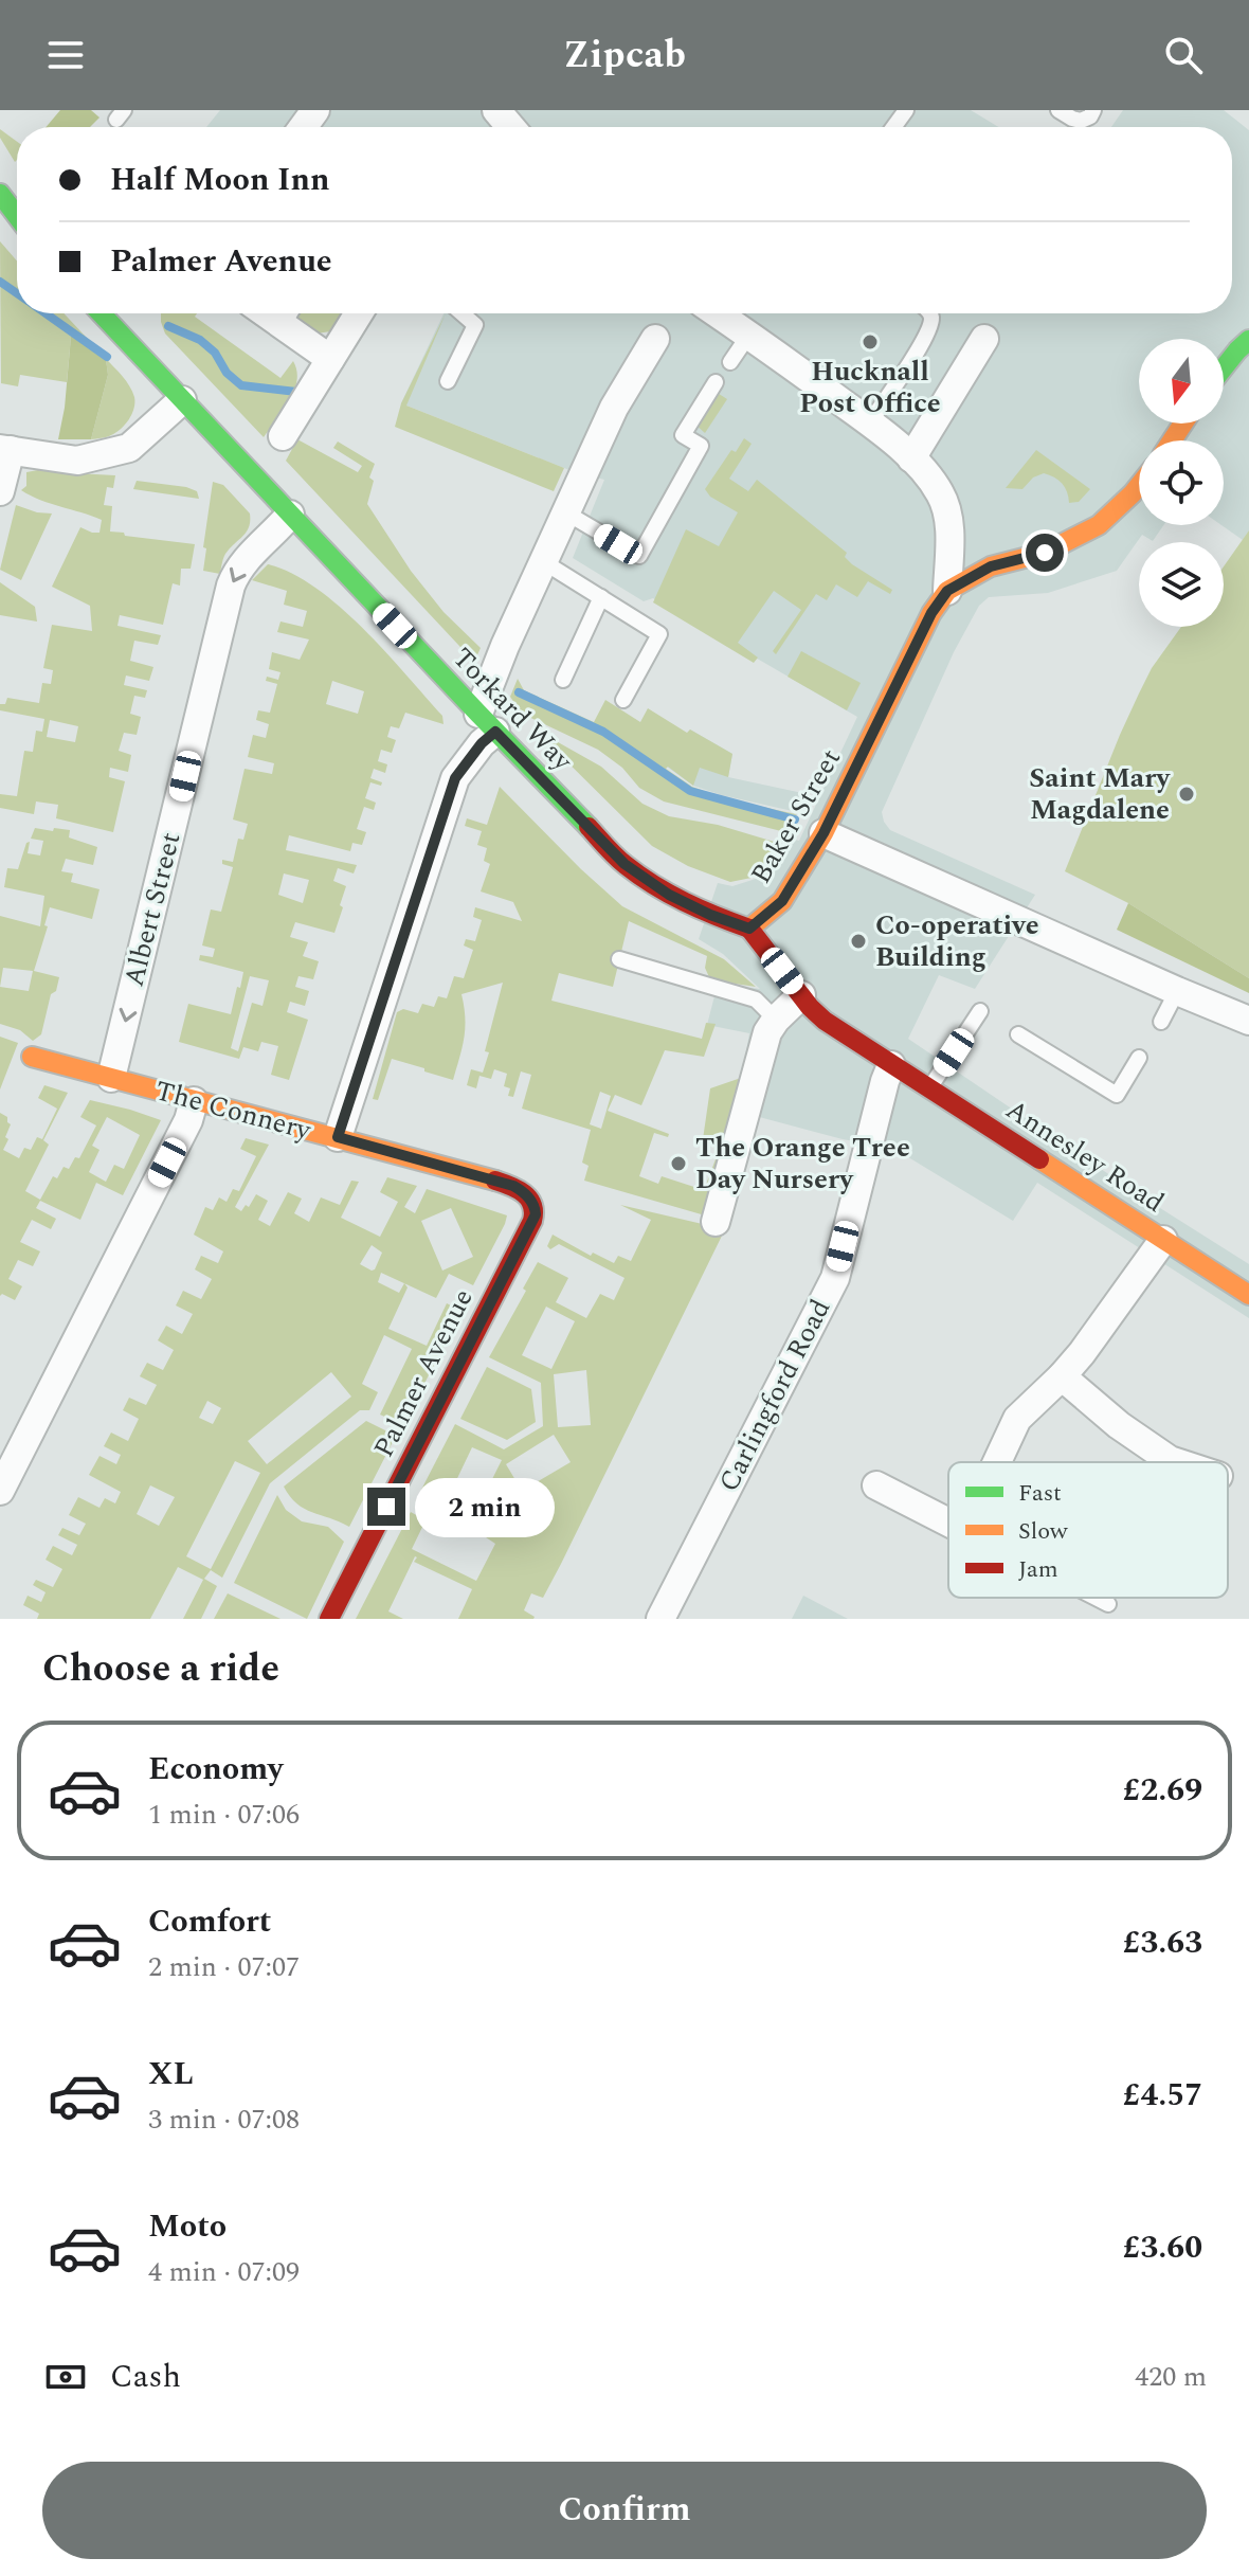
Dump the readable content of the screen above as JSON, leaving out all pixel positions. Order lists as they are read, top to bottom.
{
  "streets": {
    "street": [
      "Torkard Way",
      "Baker Street",
      "Albert Street",
      "The Connery",
      "Annesley Road",
      "Palmer Avenue",
      "Carlingford Road"
    ]
  },
  "crossings": [
    ["Torkard Way", "Baker Street"],
    ["Torkard Way", "Albert Street"],
    ["Albert Street", "The Connery"],
    ["The Connery", "Palmer Avenue"],
    ["Annesley Road", "Carlingford Road"]
  ],
  "one_way": ["Albert Street"],
  "places": [
    "Hucknall Post Office",
    "Saint Mary Magdalene",
    "Co-operative Building",
    "The Orange Tree Day Nursery"
  ],
  "legend": ["Fast", "Slow", "Jam"],
  "north": "bottom",
  "page": {
    "header": "Zipcab",
    "banner": ["Half Moon Inn", "Palmer Avenue"],
    "bubble": "2 min",
    "heading": "Choose a ride",
    "list": [
      {
        "name": "Economy",
        "note": "1 min · 07:06",
        "value": "£2.69"
      },
      {
        "name": "Comfort",
        "note": "2 min · 07:07",
        "value": "£3.63"
      },
      {
        "name": "XL",
        "note": "3 min · 07:08",
        "value": "£4.57"
      },
      {
        "name": "Moto",
        "note": "4 min · 07:09",
        "value": "£3.60"
      }
    ],
    "pay": ["Cash", "420 m"],
    "buttons": "Confirm"
  }
}
